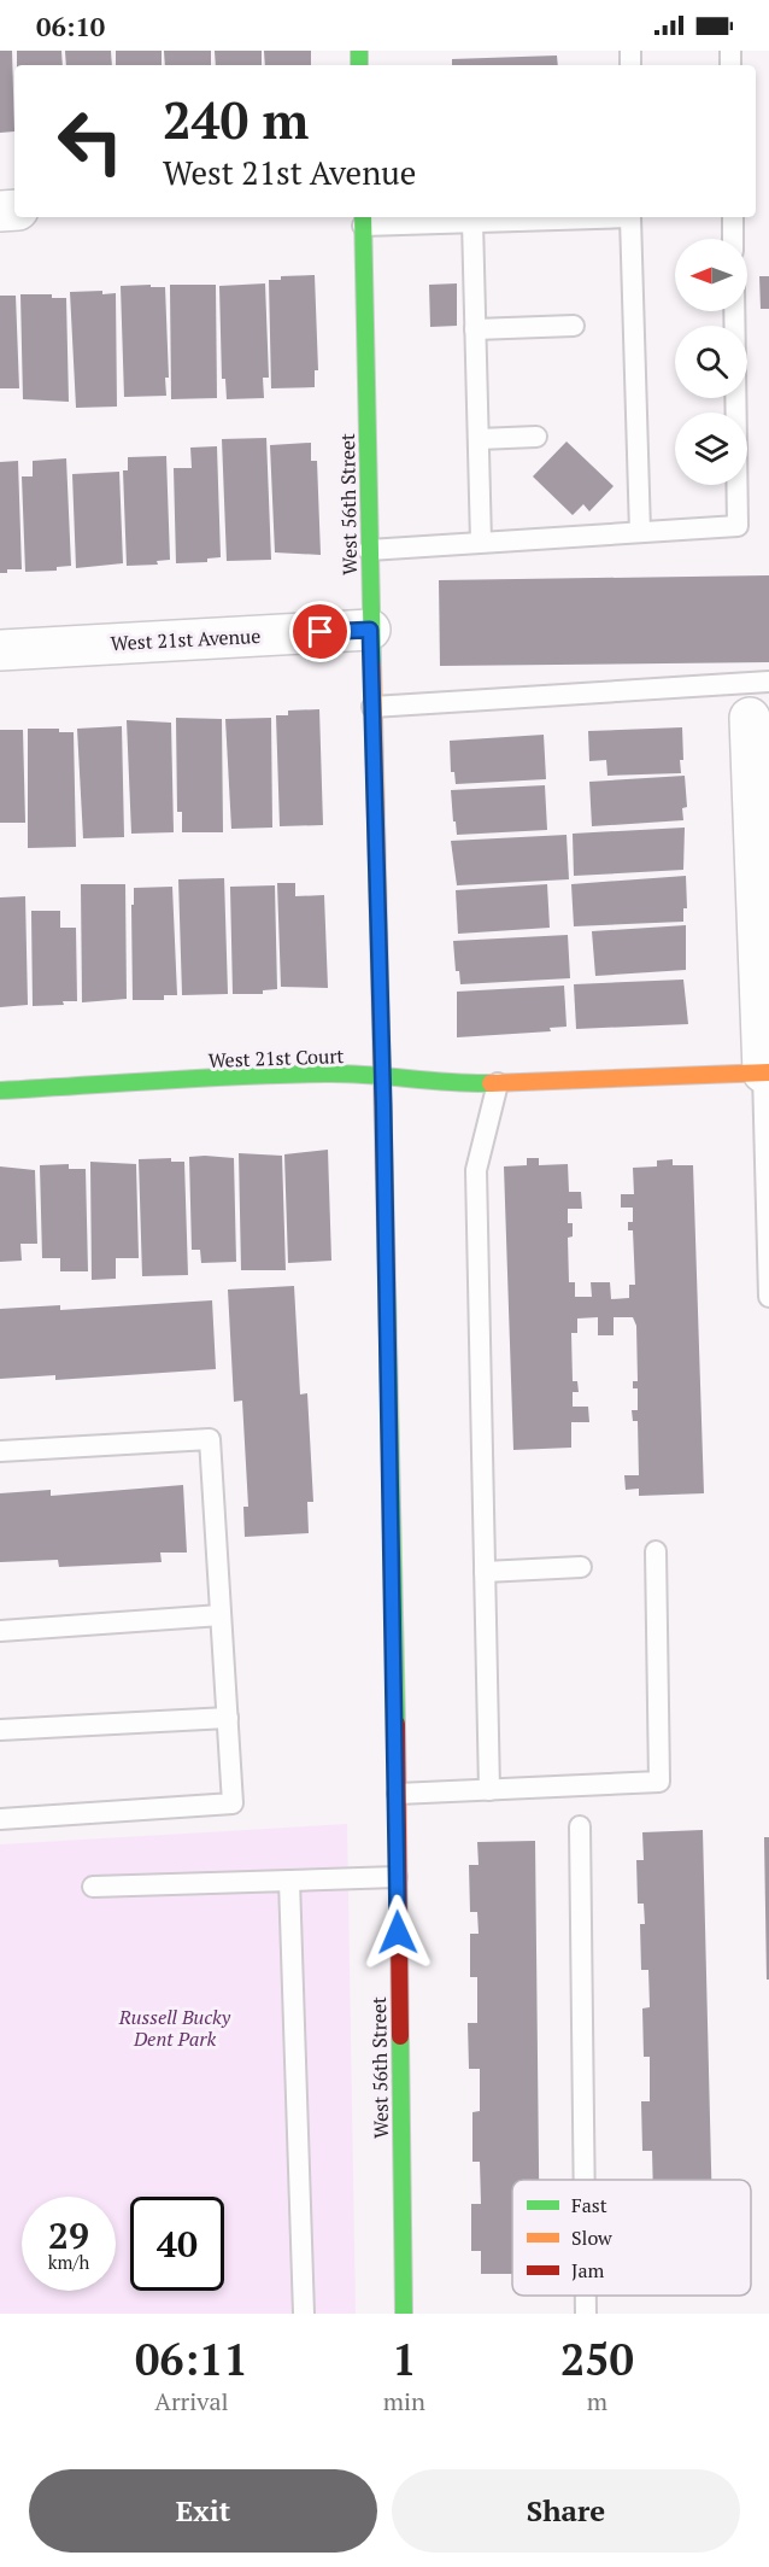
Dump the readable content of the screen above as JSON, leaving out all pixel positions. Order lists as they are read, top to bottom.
{
  "streets": {
    "street": ["West 56th Street", "West 21st Avenue", "West 21st Court"]
  },
  "crossings": [
    ["West 56th Street", "West 21st Avenue"],
    ["West 56th Street", "West 21st Court"]
  ],
  "parks": ["Russell Bucky Dent Park"],
  "legend": ["Fast", "Slow", "Jam"],
  "north": "left",
  "page": {
    "status": "06:10",
    "turn": ["240 m", "West 21st Avenue"],
    "speed": "29 km/h",
    "limit": "40",
    "eta": [
      "06:11",
      "Arrival",
      "1",
      "min",
      "250",
      "m"
    ],
    "buttons": ["Exit", "Share"]
  }
}
